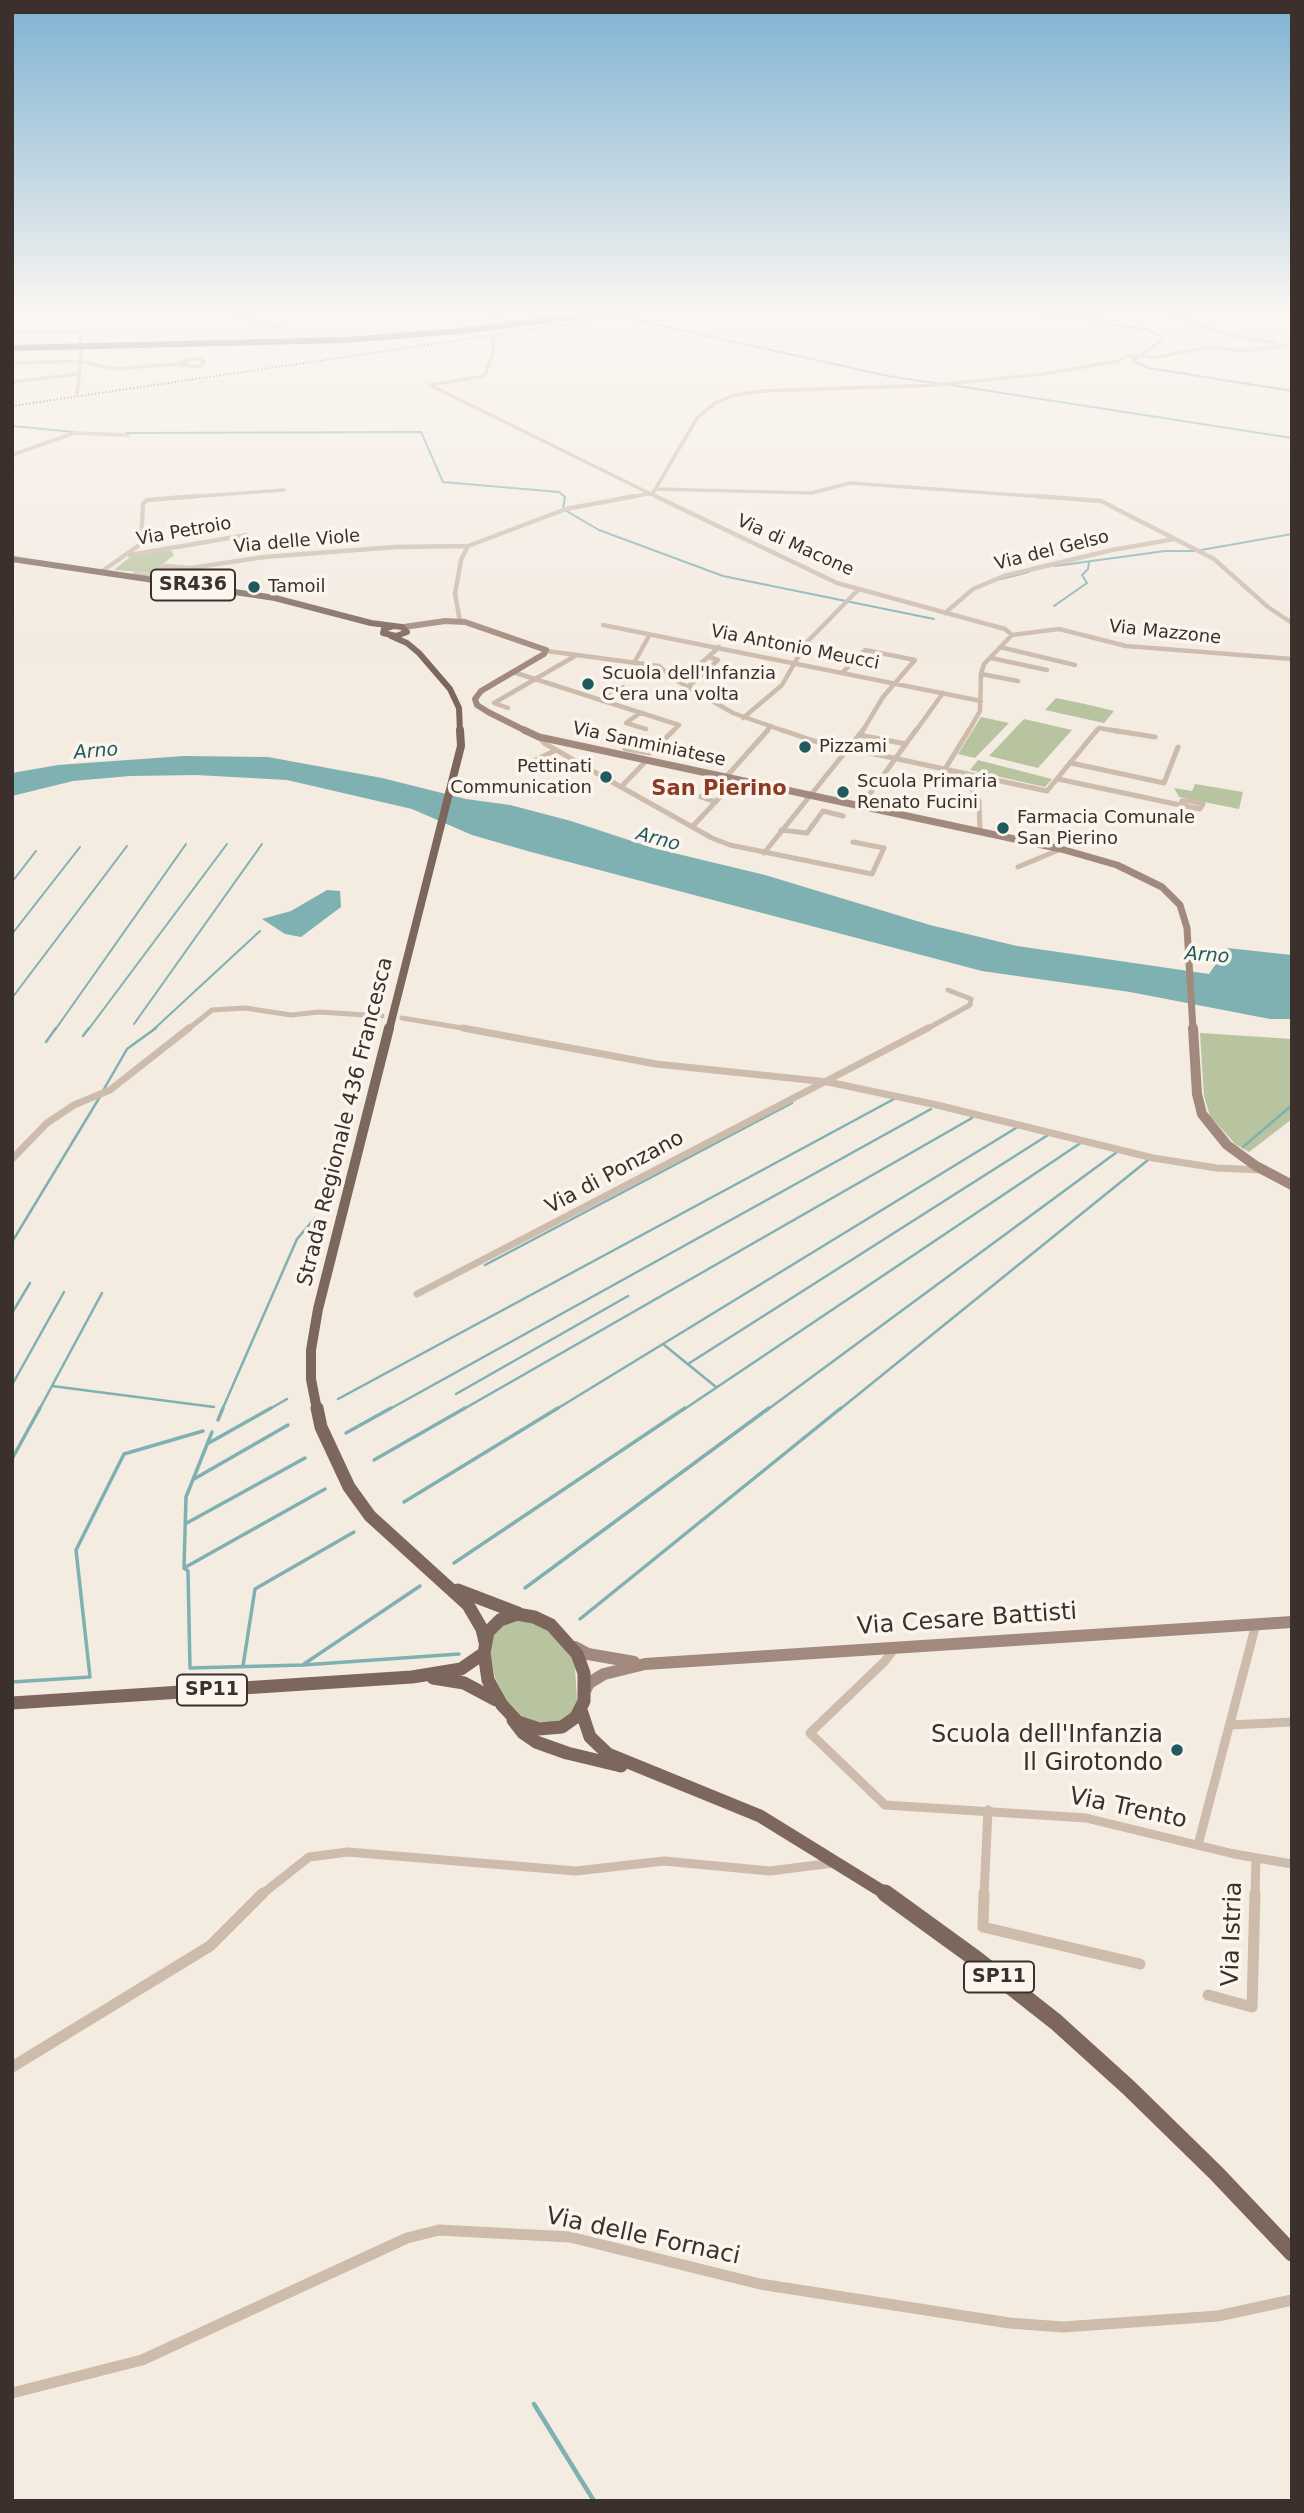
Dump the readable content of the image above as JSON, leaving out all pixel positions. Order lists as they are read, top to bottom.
{
  "streets": {
    "main road": [
      "SR436",
      "Strada Regionale 436 Francesca",
      "Via Cesare Battisti",
      "SP11"
    ],
    "street": [
      "Via Petroio",
      "Via delle Viole",
      "Via di Macone",
      "Via del Gelso",
      "Via Mazzone",
      "Via Antonio Meucci",
      "Via Sanminiatese",
      "Via di Ponzano",
      "Via Trento",
      "Via Istria",
      "Via delle Fornaci"
    ]
  },
  "crossings": [
    ["Via Petroio", "Strada Regionale 436 Francesca"],
    ["Via delle Viole", "Via di Macone"],
    ["Via delle Viole", "Strada Regionale 436 Francesca"],
    ["Via di Macone", "Via del Gelso"],
    ["Via di Macone", "Via Mazzone"],
    ["Strada Regionale 436 Francesca", "Via Cesare Battisti"],
    ["Via Cesare Battisti", "SP11"],
    ["Via Cesare Battisti", "Via Trento"],
    ["Via Trento", "Via Istria"]
  ],
  "districts": ["San Pierino"],
  "water": ["Arno"],
  "places": [
    "Tamoil",
    "Scuola dell'Infanzia C'era una volta",
    "Pizzami",
    "Pettinati Communication",
    "Scuola Primaria Renato Fucini",
    "Farmacia Comunale San Pierino",
    "Scuola dell'Infanzia Il Girotondo"
  ]
}
